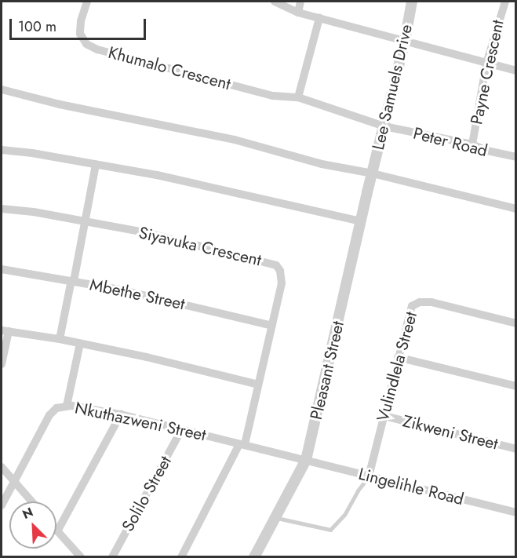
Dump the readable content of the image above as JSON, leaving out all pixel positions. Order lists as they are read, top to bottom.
{
  "streets": {
    "street": [
      "Khumalo Crescent",
      "Payne Crescent",
      "Lee Samuels Drive",
      "Peter Road",
      "Siyavuka Crescent",
      "Mbethe Street",
      "Vulindlela Street",
      "Pleasant Street",
      "Nkuthazweni Street",
      "Zikweni Street",
      "Lingelihle Road",
      "Solilo Street"
    ]
  },
  "crossings": [
    ["Khumalo Crescent", "Lee Samuels Drive"],
    ["Khumalo Crescent", "Peter Road"],
    ["Payne Crescent", "Peter Road"],
    ["Lee Samuels Drive", "Peter Road"],
    ["Lee Samuels Drive", "Pleasant Street"],
    ["Siyavuka Crescent", "Mbethe Street"],
    ["Siyavuka Crescent", "Nkuthazweni Street"],
    ["Vulindlela Street", "Zikweni Street"],
    ["Vulindlela Street", "Lingelihle Road"],
    ["Pleasant Street", "Nkuthazweni Street"],
    ["Pleasant Street", "Lingelihle Road"],
    ["Nkuthazweni Street", "Lingelihle Road"],
    ["Nkuthazweni Street", "Solilo Street"]
  ],
  "scale_bar": "100 m",
  "north": "top left"
}
